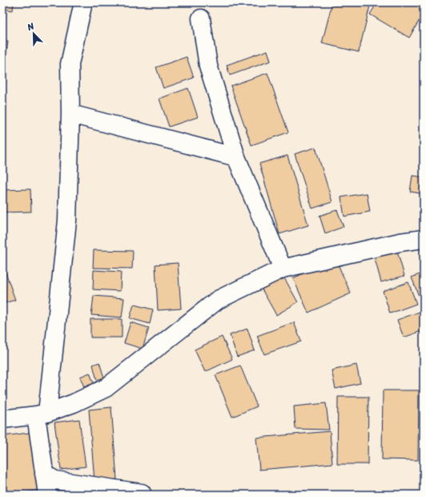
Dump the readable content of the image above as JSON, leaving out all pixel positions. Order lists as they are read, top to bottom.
{
  "north": "top left"
}
